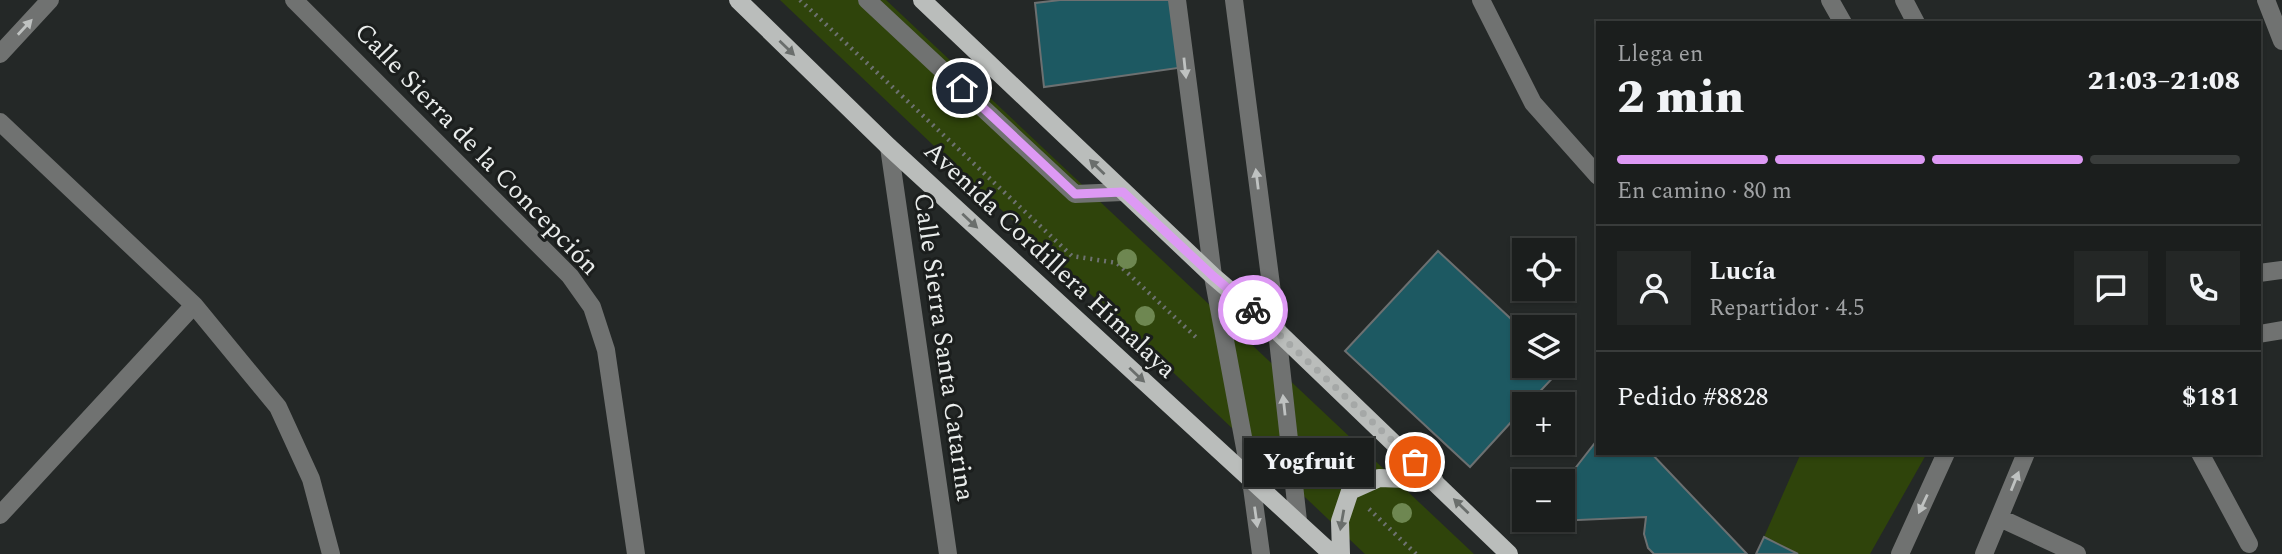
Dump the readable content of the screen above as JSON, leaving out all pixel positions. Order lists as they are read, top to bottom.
{
  "streets": {
    "main road": ["Avenida Cordillera Himalaya"],
    "street": ["Calle Sierra de la Concepción", "Calle Sierra Santa Catarina"]
  },
  "crossings": [
    ["Avenida Cordillera Himalaya", "Calle Sierra Santa Catarina"]
  ],
  "places": ["Yogfruit"],
  "page": {
    "heading": ["2 min", "Llega en", "21:03–21:08"],
    "panel": [
      "Lucía",
      "Repartidor · 4.5",
      "Pedido #8828",
      "$181"
    ],
    "bar": "En camino · 80 m",
    "map_buttons": ["+", "−"],
    "bubble": "Yogfruit"
  }
}
